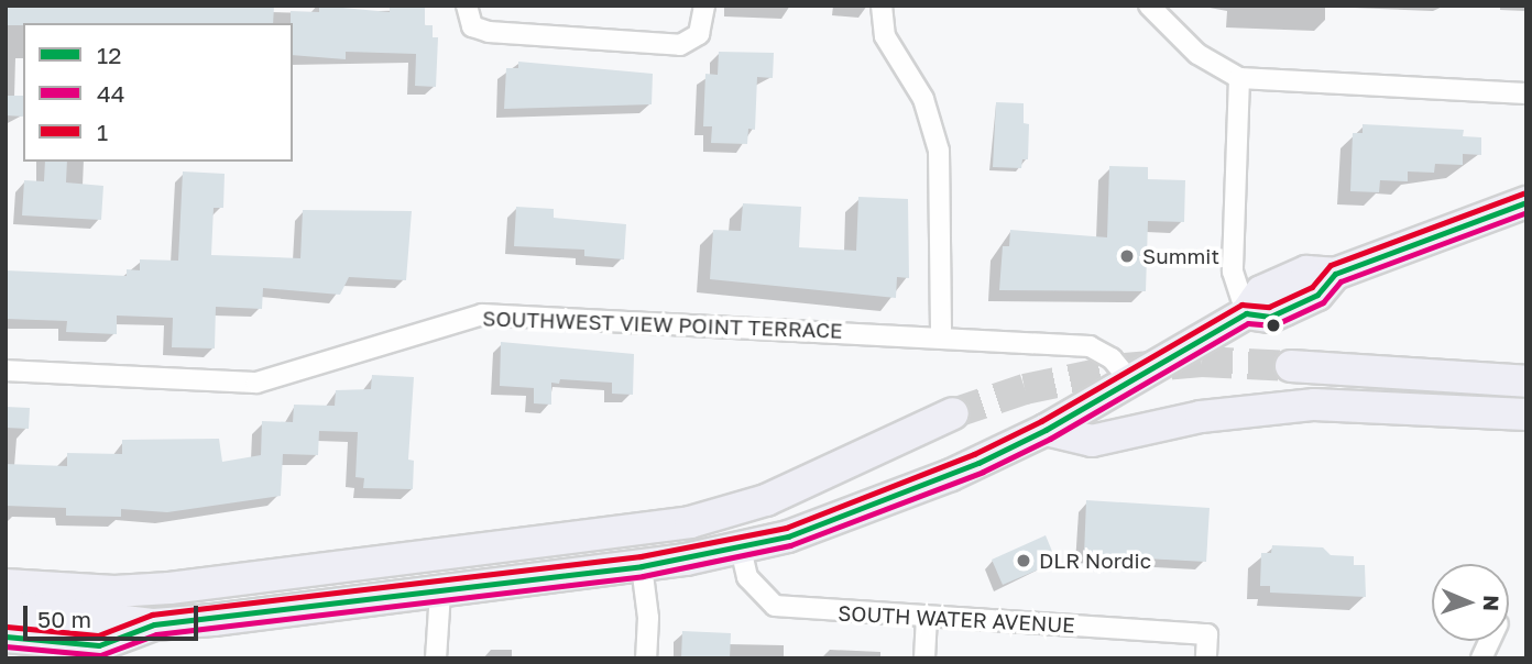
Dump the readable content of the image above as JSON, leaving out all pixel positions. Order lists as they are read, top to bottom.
{
  "streets": {
    "street": ["SOUTHWEST VIEW POINT TERRACE", "SOUTH WATER AVENUE"]
  },
  "places": ["Summit", "DLR Nordic"],
  "lines": ["transit line 1", "transit line 12", "transit line 44"],
  "legend": ["12", "44", "1"],
  "scale_bar": "50 m",
  "north": "right"
}
